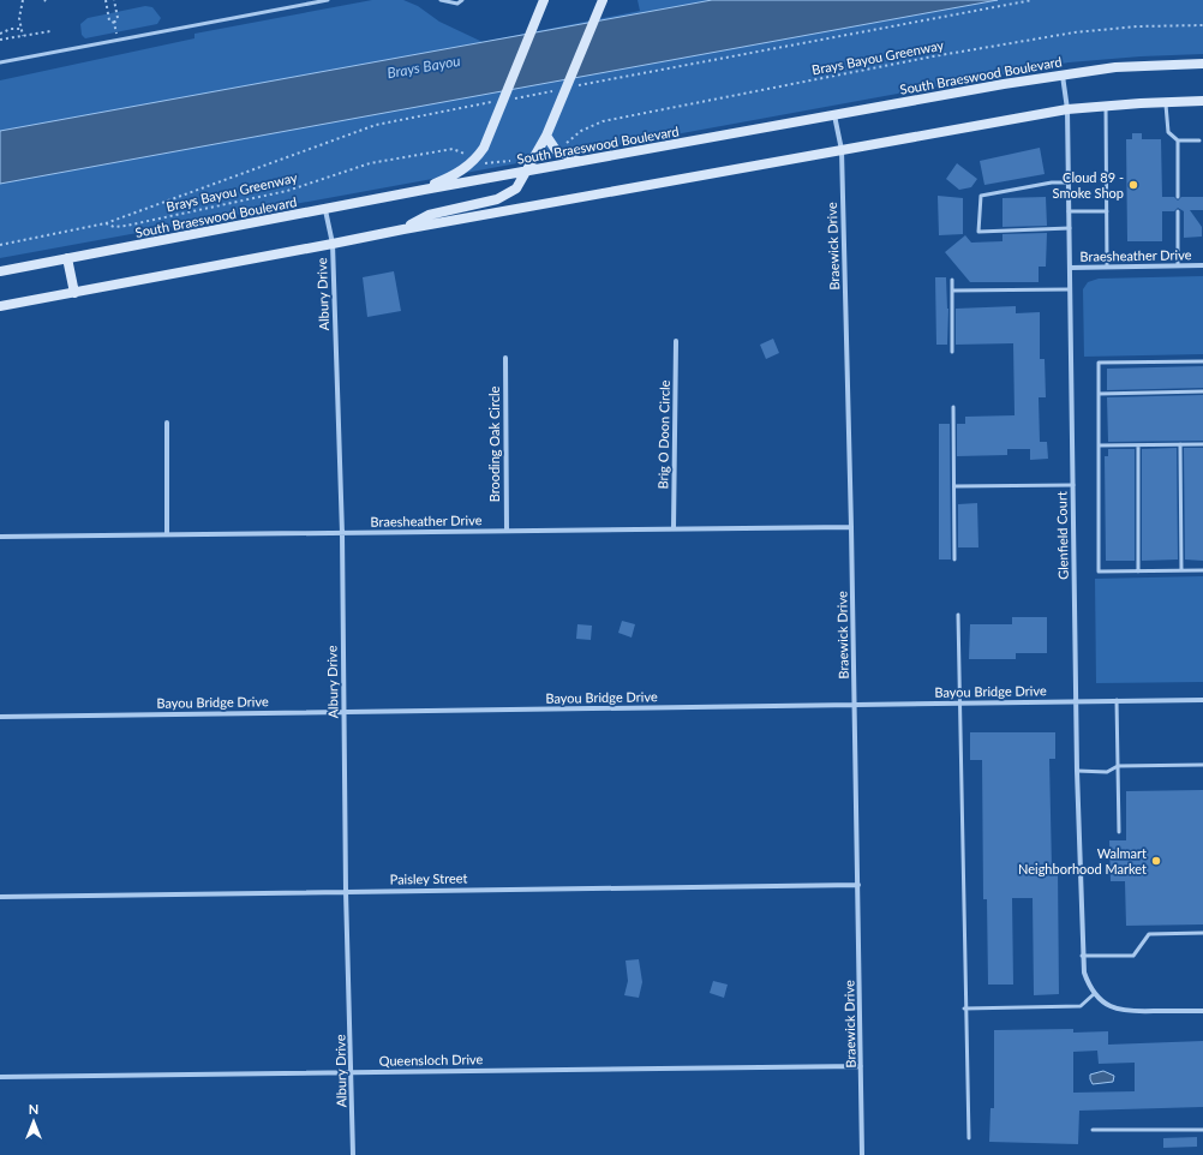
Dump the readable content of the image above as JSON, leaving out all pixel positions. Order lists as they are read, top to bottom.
{
  "streets": {
    "main road": ["South Braeswood Boulevard"],
    "street": [
      "Braewick Drive",
      "Braesheather Drive",
      "Albury Drive",
      "Brig O Doon Circle",
      "Brooding Oak Circle",
      "Glenfield Court",
      "Bayou Bridge Drive",
      "Paisley Street",
      "Queensloch Drive"
    ],
    "path": ["Brays Bayou Greenway"]
  },
  "crossings": [
    ["South Braeswood Boulevard", "Braewick Drive"],
    ["South Braeswood Boulevard", "Albury Drive"],
    ["South Braeswood Boulevard", "Glenfield Court"],
    ["Braewick Drive", "Braesheather Drive"],
    ["Braewick Drive", "Bayou Bridge Drive"],
    ["Braewick Drive", "Paisley Street"],
    ["Braewick Drive", "Queensloch Drive"],
    ["Braesheather Drive", "Albury Drive"],
    ["Braesheather Drive", "Brig O Doon Circle"],
    ["Braesheather Drive", "Brooding Oak Circle"],
    ["Braesheather Drive", "Glenfield Court"],
    ["Albury Drive", "Bayou Bridge Drive"],
    ["Albury Drive", "Paisley Street"],
    ["Albury Drive", "Queensloch Drive"],
    ["Glenfield Court", "Bayou Bridge Drive"]
  ],
  "water": ["Brays Bayou"],
  "places": ["Cloud 89 - Smoke Shop", "Walmart Neighborhood Market"],
  "north": "top"
}
